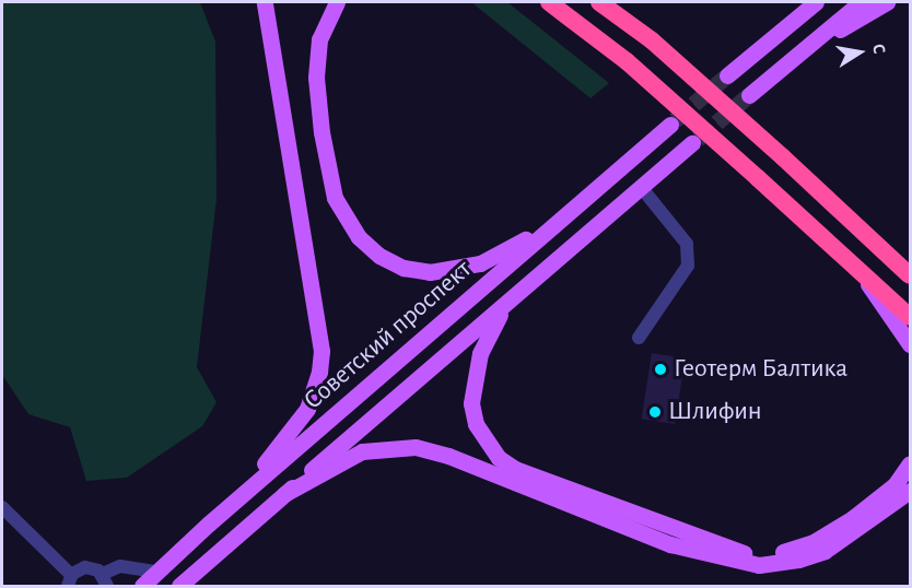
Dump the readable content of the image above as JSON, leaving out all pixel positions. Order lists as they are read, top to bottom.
{
  "streets": {
    "main road": ["Советский проспект"]
  },
  "places": ["Геотерм Балтика", "Шлифин"],
  "north": "right"
}
